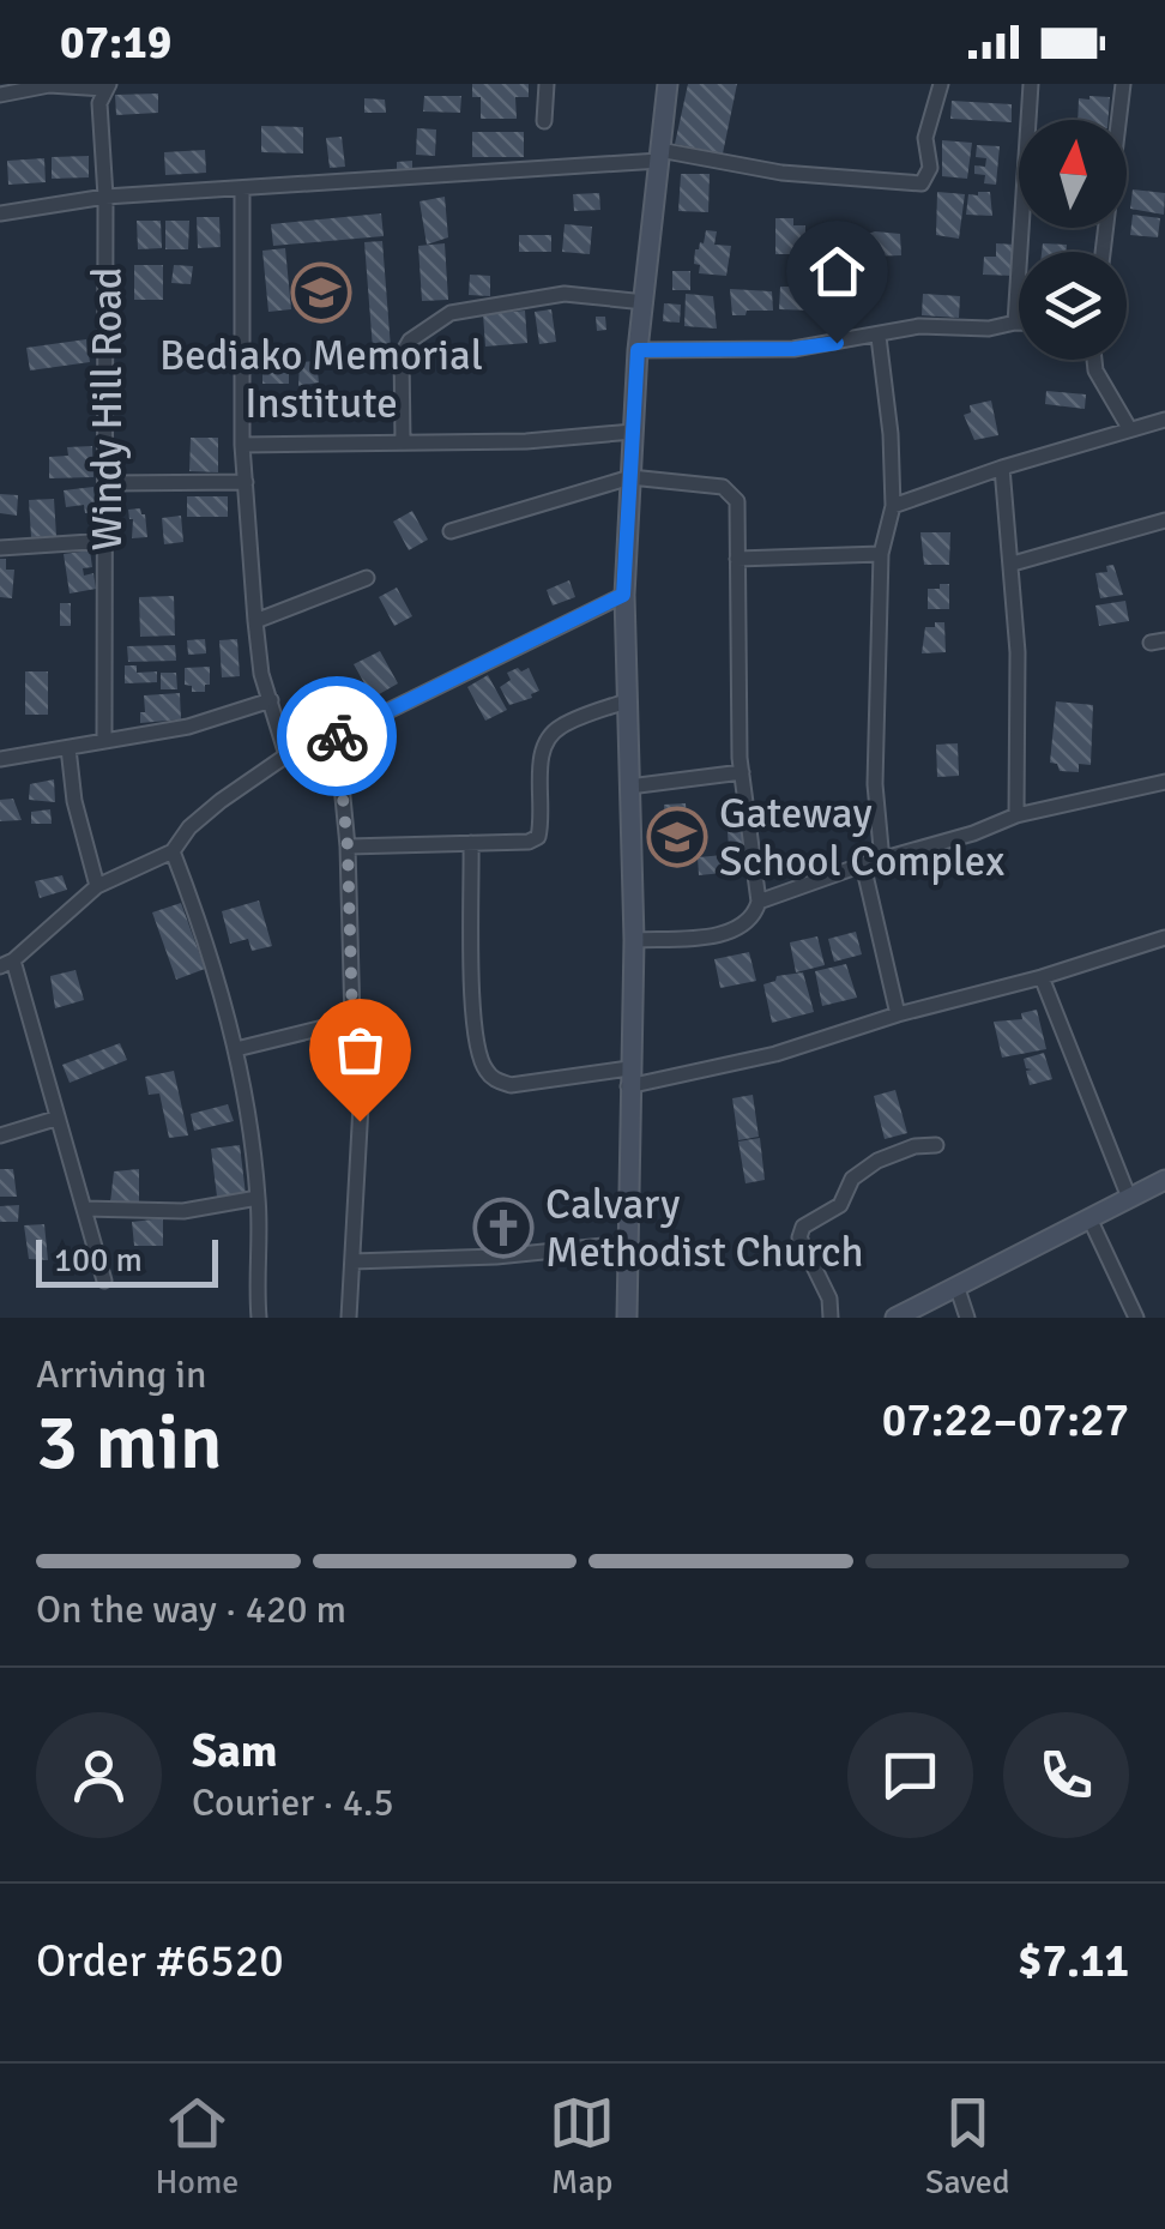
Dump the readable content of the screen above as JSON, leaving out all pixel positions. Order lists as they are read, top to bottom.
{
  "streets": {
    "street": ["Windy Hill Road"]
  },
  "places": {
    "school or university": ["Bediako Memorial Institute", "Gateway School Complex"],
    "church": ["Calvary Methodist Church"]
  },
  "scale_bar": "100 m",
  "north": "top",
  "page": {
    "status": "07:19",
    "scale": "100 m",
    "heading": ["3 min", "Arriving in", "07:22–07:27"],
    "panel": [
      "Sam",
      "Courier · 4.5",
      "Order #6520",
      "$7.11"
    ],
    "bar": "On the way · 420 m",
    "tabs": ["Home", "Map", "Saved"]
  }
}
